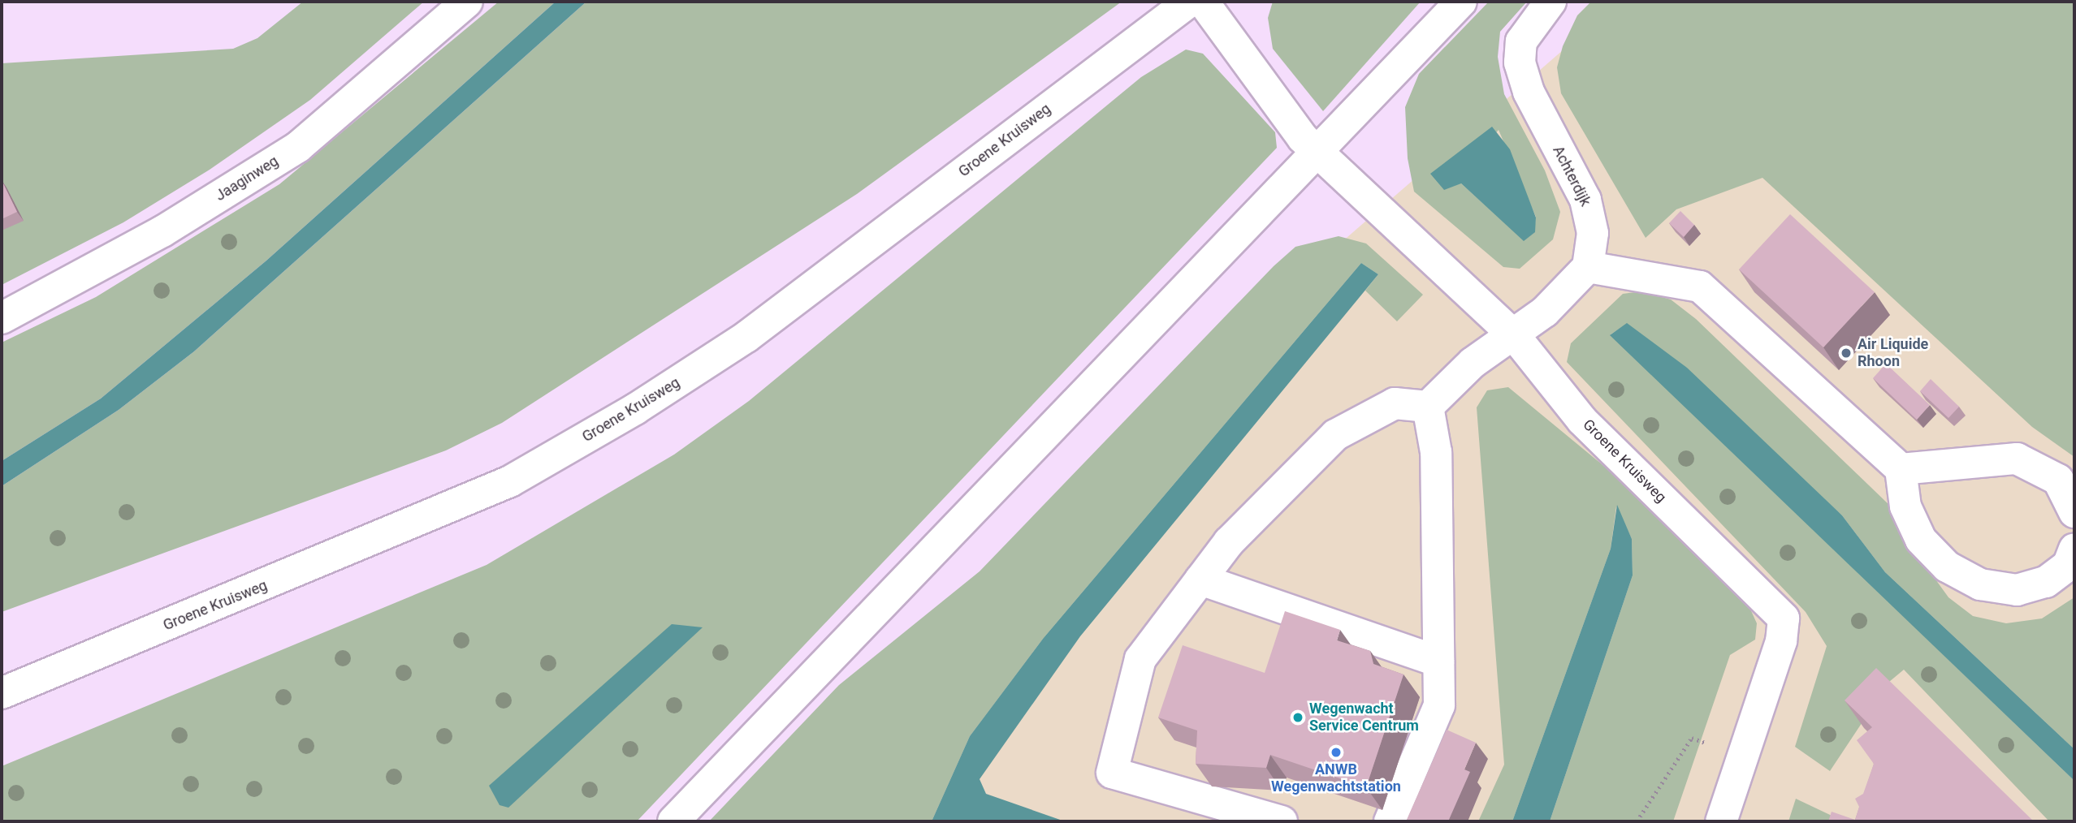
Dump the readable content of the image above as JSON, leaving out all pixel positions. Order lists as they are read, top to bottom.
{
  "streets": {
    "main road": ["Groene Kruisweg", "Achterdijk", "Jaaginweg"]
  },
  "places": ["Air Liquide Rhoon", "Wegenwacht Service Centrum", "ANWB Wegenwachtstation"]
}
